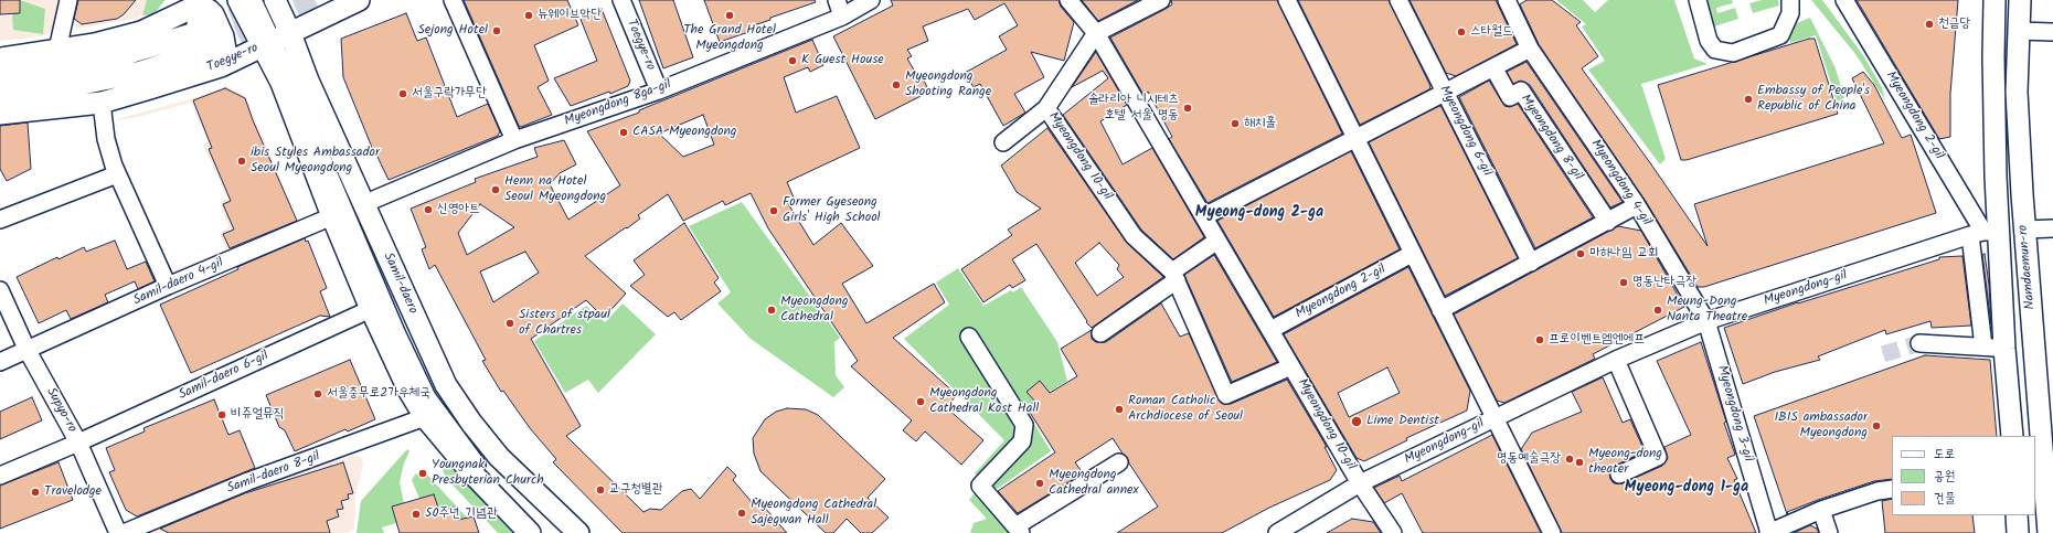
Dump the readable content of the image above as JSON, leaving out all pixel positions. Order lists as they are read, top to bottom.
{
  "streets": {
    "main road": ["Toegye-ro", "Namdaemun-ro", "Samil-daero"],
    "street": [
      "Myeongdong 8ga-gil",
      "Myeongdong 2-gil",
      "Myeongdong 6-gil",
      "Myeongdong 8-gil",
      "Myeongdong 10-gil",
      "Myeongdong 4-gil",
      "Samil-daero 4-gil",
      "Myeongdong-gil",
      "Samil-daero 6-gil",
      "Supyo-ro",
      "Myeongdong 3-gil",
      "Samil-daero 8-gil"
    ]
  },
  "crossings": [
    ["Toegye-ro", "Myeongdong 8ga-gil"],
    ["Toegye-ro", "Samil-daero"],
    ["Myeongdong 8ga-gil", "Samil-daero"],
    ["Myeongdong 2-gil", "Myeongdong 10-gil"],
    ["Myeongdong 2-gil", "Namdaemun-ro"],
    ["Myeongdong 2-gil", "Myeongdong-gil"],
    ["Myeongdong 10-gil", "Myeongdong-gil"],
    ["Myeongdong 4-gil", "Myeongdong-gil"],
    ["Myeongdong 4-gil", "Myeongdong 3-gil"],
    ["Namdaemun-ro", "Myeongdong-gil"],
    ["Samil-daero 4-gil", "Samil-daero"],
    ["Samil-daero 4-gil", "Supyo-ro"],
    ["Samil-daero", "Samil-daero 6-gil"],
    ["Samil-daero", "Samil-daero 8-gil"],
    ["Myeongdong-gil", "Myeongdong 3-gil"],
    ["Samil-daero 6-gil", "Supyo-ro"]
  ],
  "districts": ["Myeong-dong 2-ga", "Myeong-dong 1-ga"],
  "places": [
    "뉴웨이브악단",
    "The Grand Hotel Myeongdong",
    "천금당",
    "Sejong Hotel",
    "스타월드",
    "K Guest House",
    "Myeongdong Shooting Range",
    "서울구락가무단",
    "Embassy of People's Republic of China",
    "솔라리아 니시테츠 호텔 서울 명동",
    "해치홀",
    "CASA Myeongdong",
    "ibis Styles Ambassador Seoul Myeongdong",
    "Henn na Hotel Seoul Myeongdong",
    "신영아트",
    "Former Gyeseong Girls' High School",
    "마하나임 교회",
    "명동난타극장",
    "Myeongdong Cathedral",
    "Meung-Dong Nanta Theatre",
    "Sisters of stpaul of Chartres",
    "프로이벤트엠엔에프",
    "서울충무로2가우체국",
    "Myeongdong Cathedral Kost Hall",
    "Roman Catholic Archdiocese of Seoul",
    "비쥬얼뮤직",
    "Lime Dentist",
    "IBIS ambassador Myeongdong",
    "명동예술극장",
    "Myeong-dong theater",
    "Youngnak Presbyterian Church",
    "Myeongdong Cathedral annex",
    "교구청별관",
    "Travelodge",
    "Myeongdong Cathedral Sajegwan Hall",
    "50주년 기념관"
  ],
  "legend": ["도로", "공원", "건물"]
}
